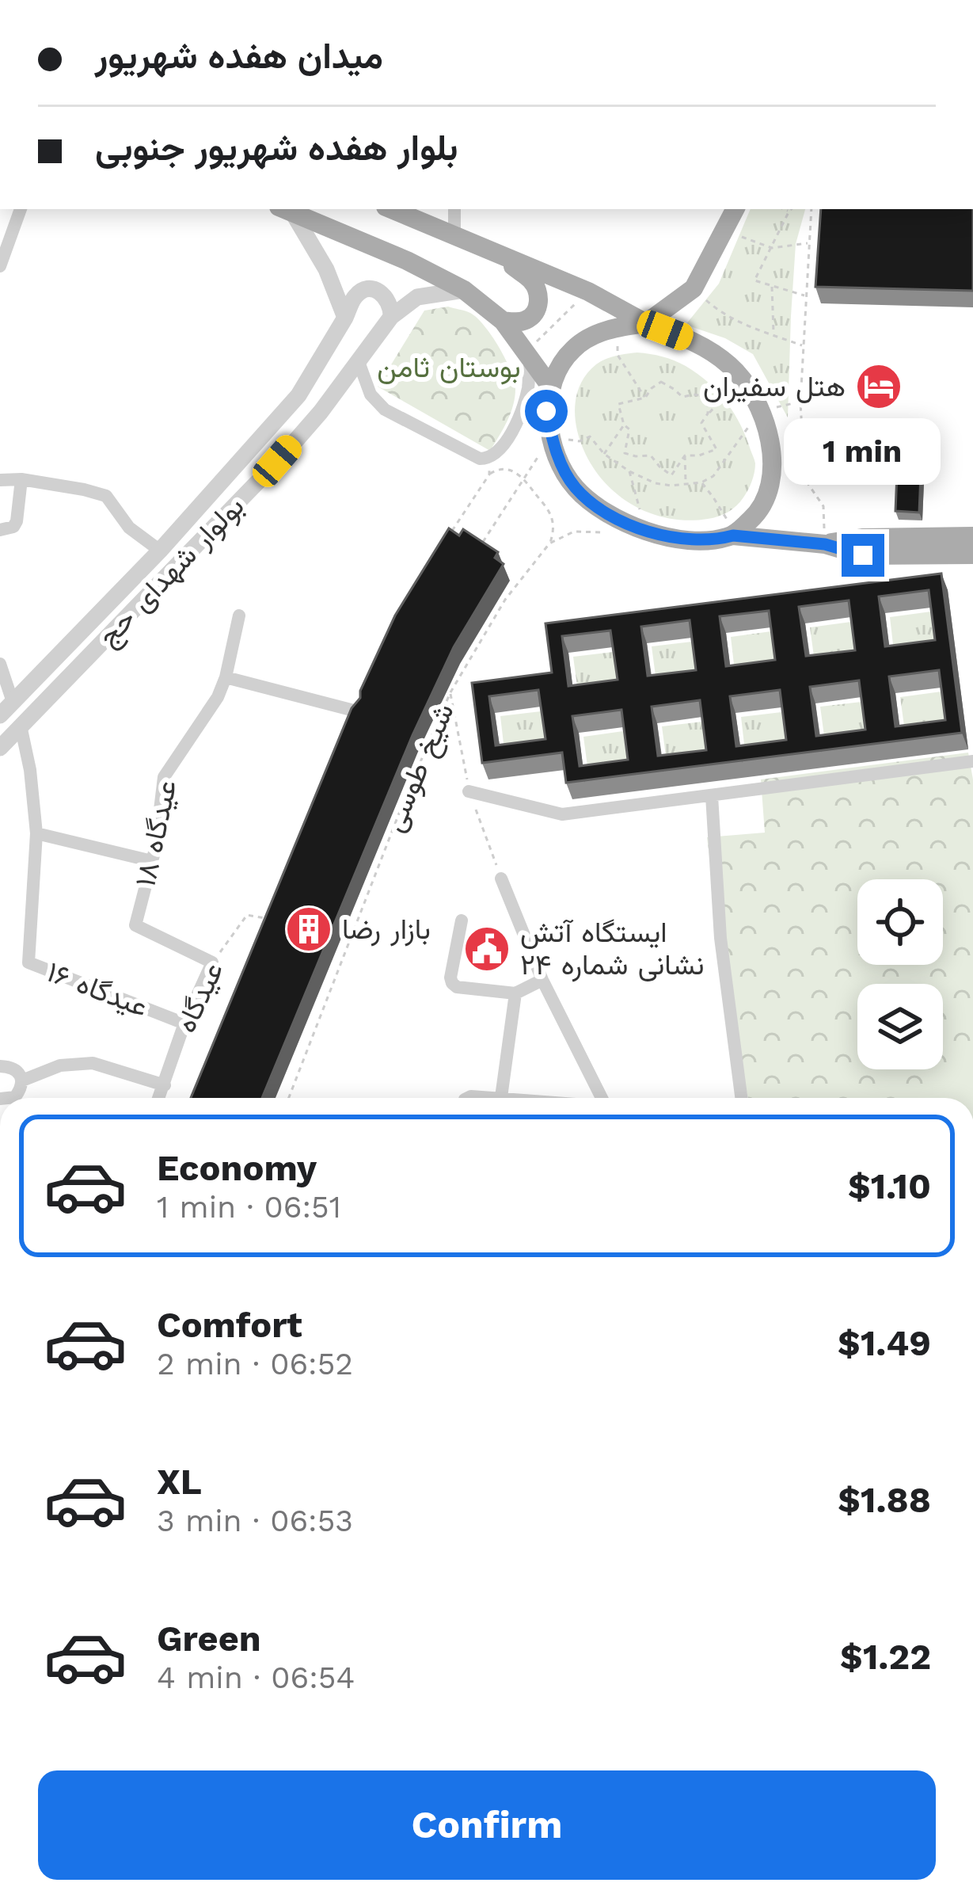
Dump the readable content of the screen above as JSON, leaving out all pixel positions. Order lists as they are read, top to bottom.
{
  "streets": {
    "street": [
      "بولوار شهدای حج",
      "عیدگاه ۱۸",
      "عیدگاه ۱۶",
      "عیدگاه"
    ],
    "path": ["شیخ طوسی"]
  },
  "crossings": [
    ["بولوار شهدای حج", "عیدگاه ۱۶"],
    ["عیدگاه ۱۸", "عیدگاه"],
    ["عیدگاه ۱۶", "عیدگاه"]
  ],
  "parks": ["بوستان ثامن"],
  "places": {
    "hotel": ["هتل سفیران"],
    "building": ["بازار رضا"],
    "public building": ["ایستگاه آتش نشانی شماره ۲۴"]
  },
  "page": {
    "banner": ["میدان هفده شهریور", "بلوار هفده شهریور جنوبی"],
    "bubble": "1 min",
    "list": [
      {
        "name": "Economy",
        "note": "1 min · 06:51",
        "value": "$1.10"
      },
      {
        "name": "Comfort",
        "note": "2 min · 06:52",
        "value": "$1.49"
      },
      {
        "name": "XL",
        "note": "3 min · 06:53",
        "value": "$1.88"
      },
      {
        "name": "Green",
        "note": "4 min · 06:54",
        "value": "$1.22"
      }
    ],
    "buttons": "Confirm"
  }
}
